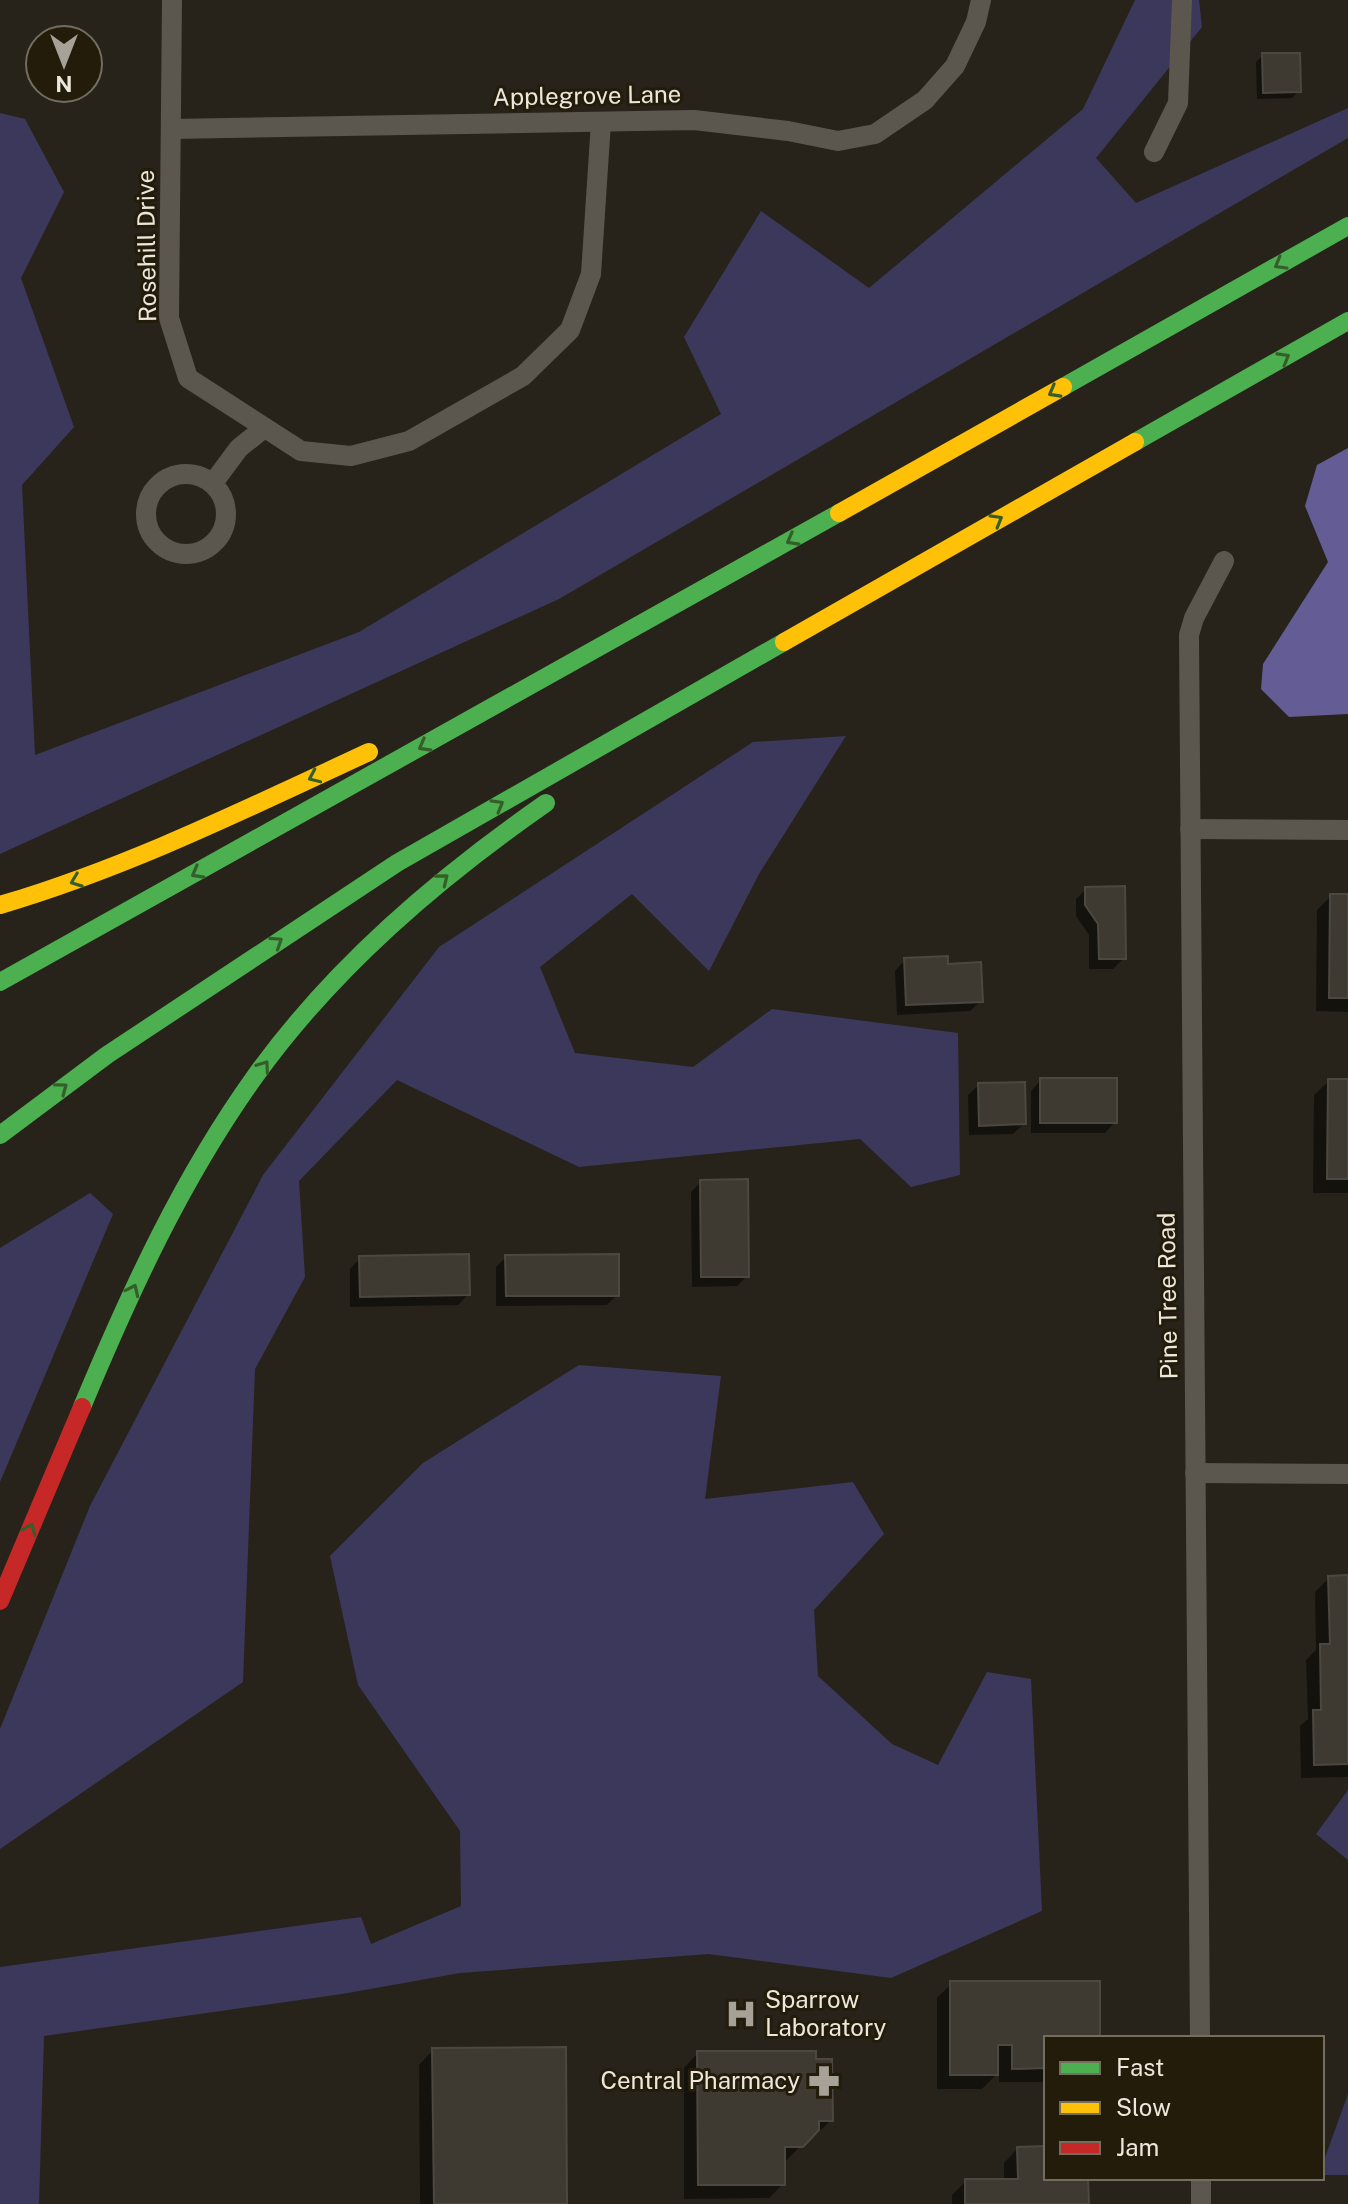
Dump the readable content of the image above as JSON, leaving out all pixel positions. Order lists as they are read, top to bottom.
{
  "streets": {
    "street": ["Applegrove Lane", "Rosehill Drive", "Pine Tree Road"]
  },
  "crossings": [
    ["Applegrove Lane", "Rosehill Drive"]
  ],
  "places": {
    "hospital": ["Sparrow Laboratory"],
    "pharmacy": ["Central Pharmacy"]
  },
  "legend": ["Fast", "Slow", "Jam"],
  "north": "bottom"
}
